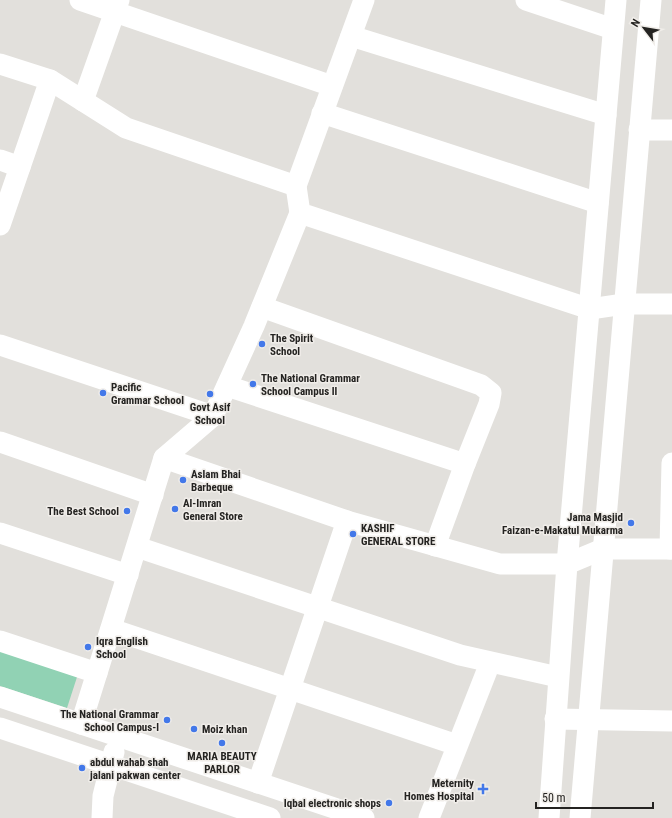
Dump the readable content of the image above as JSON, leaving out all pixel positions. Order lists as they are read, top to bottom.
{
  "places": {
    "other": [
      "The Spirit School",
      "The National Grammar School Campus ll",
      "Pacific Grammar School",
      "Govt Asif School",
      "Aslam Bhai Barbeque",
      "Al-Imran General Store",
      "The Best School",
      "Jama Masjid Faizan-e-Makatul Mukarma",
      "KASHIF GENERAL STORE",
      "Iqra English School",
      "The National Grammar School Campus-l",
      "Moiz khan",
      "MARIA BEAUTY PARLOR",
      "abdul wahab shah jalani pakwan center",
      "Iqbal electronic shops"
    ],
    "health": ["Meternity Homes Hospital"]
  },
  "scale_bar": "50 m",
  "north": "top left"
}
